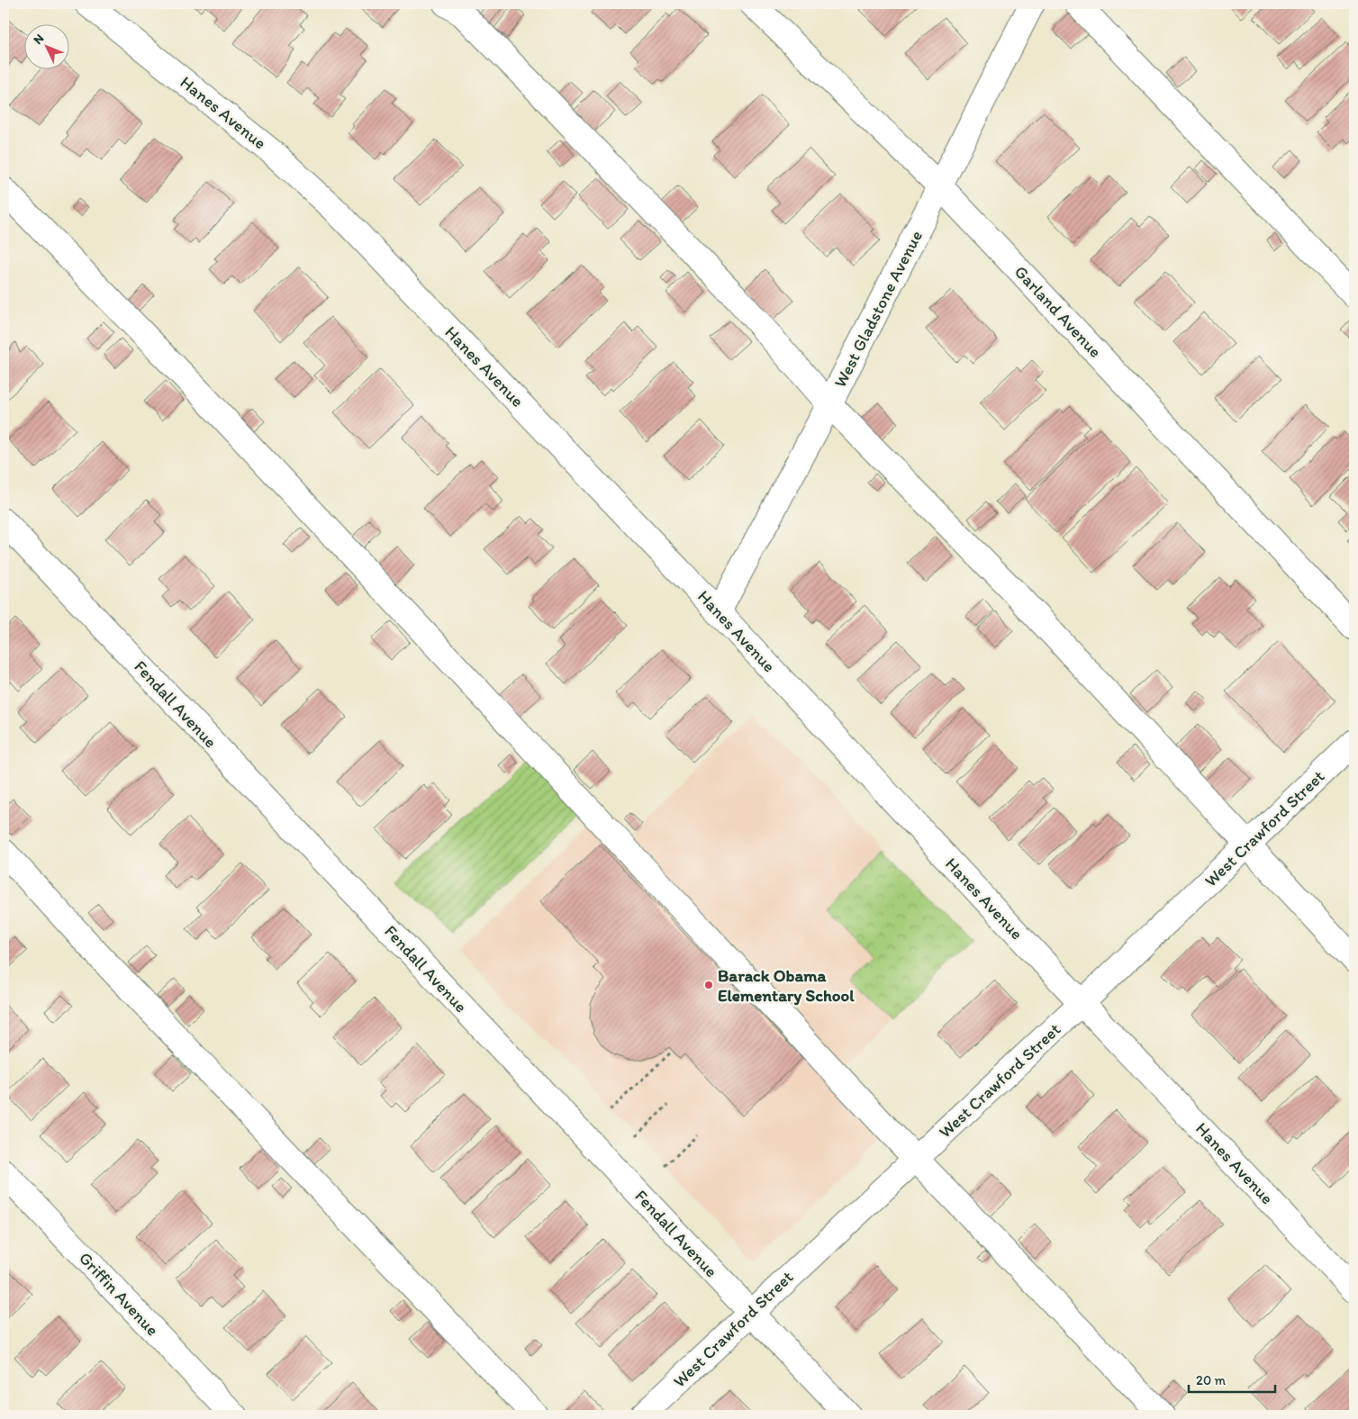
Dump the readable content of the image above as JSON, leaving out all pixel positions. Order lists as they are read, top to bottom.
{
  "streets": {
    "street": [
      "Hanes Avenue",
      "West Gladstone Avenue",
      "Garland Avenue",
      "Fendall Avenue",
      "West Crawford Street",
      "Griffin Avenue"
    ]
  },
  "crossings": [
    ["Hanes Avenue", "West Gladstone Avenue"],
    ["Hanes Avenue", "West Crawford Street"],
    ["West Gladstone Avenue", "Garland Avenue"],
    ["Fendall Avenue", "West Crawford Street"]
  ],
  "places": ["Barack Obama Elementary School"],
  "scale_bar": "20 m",
  "north": "top left"
}
